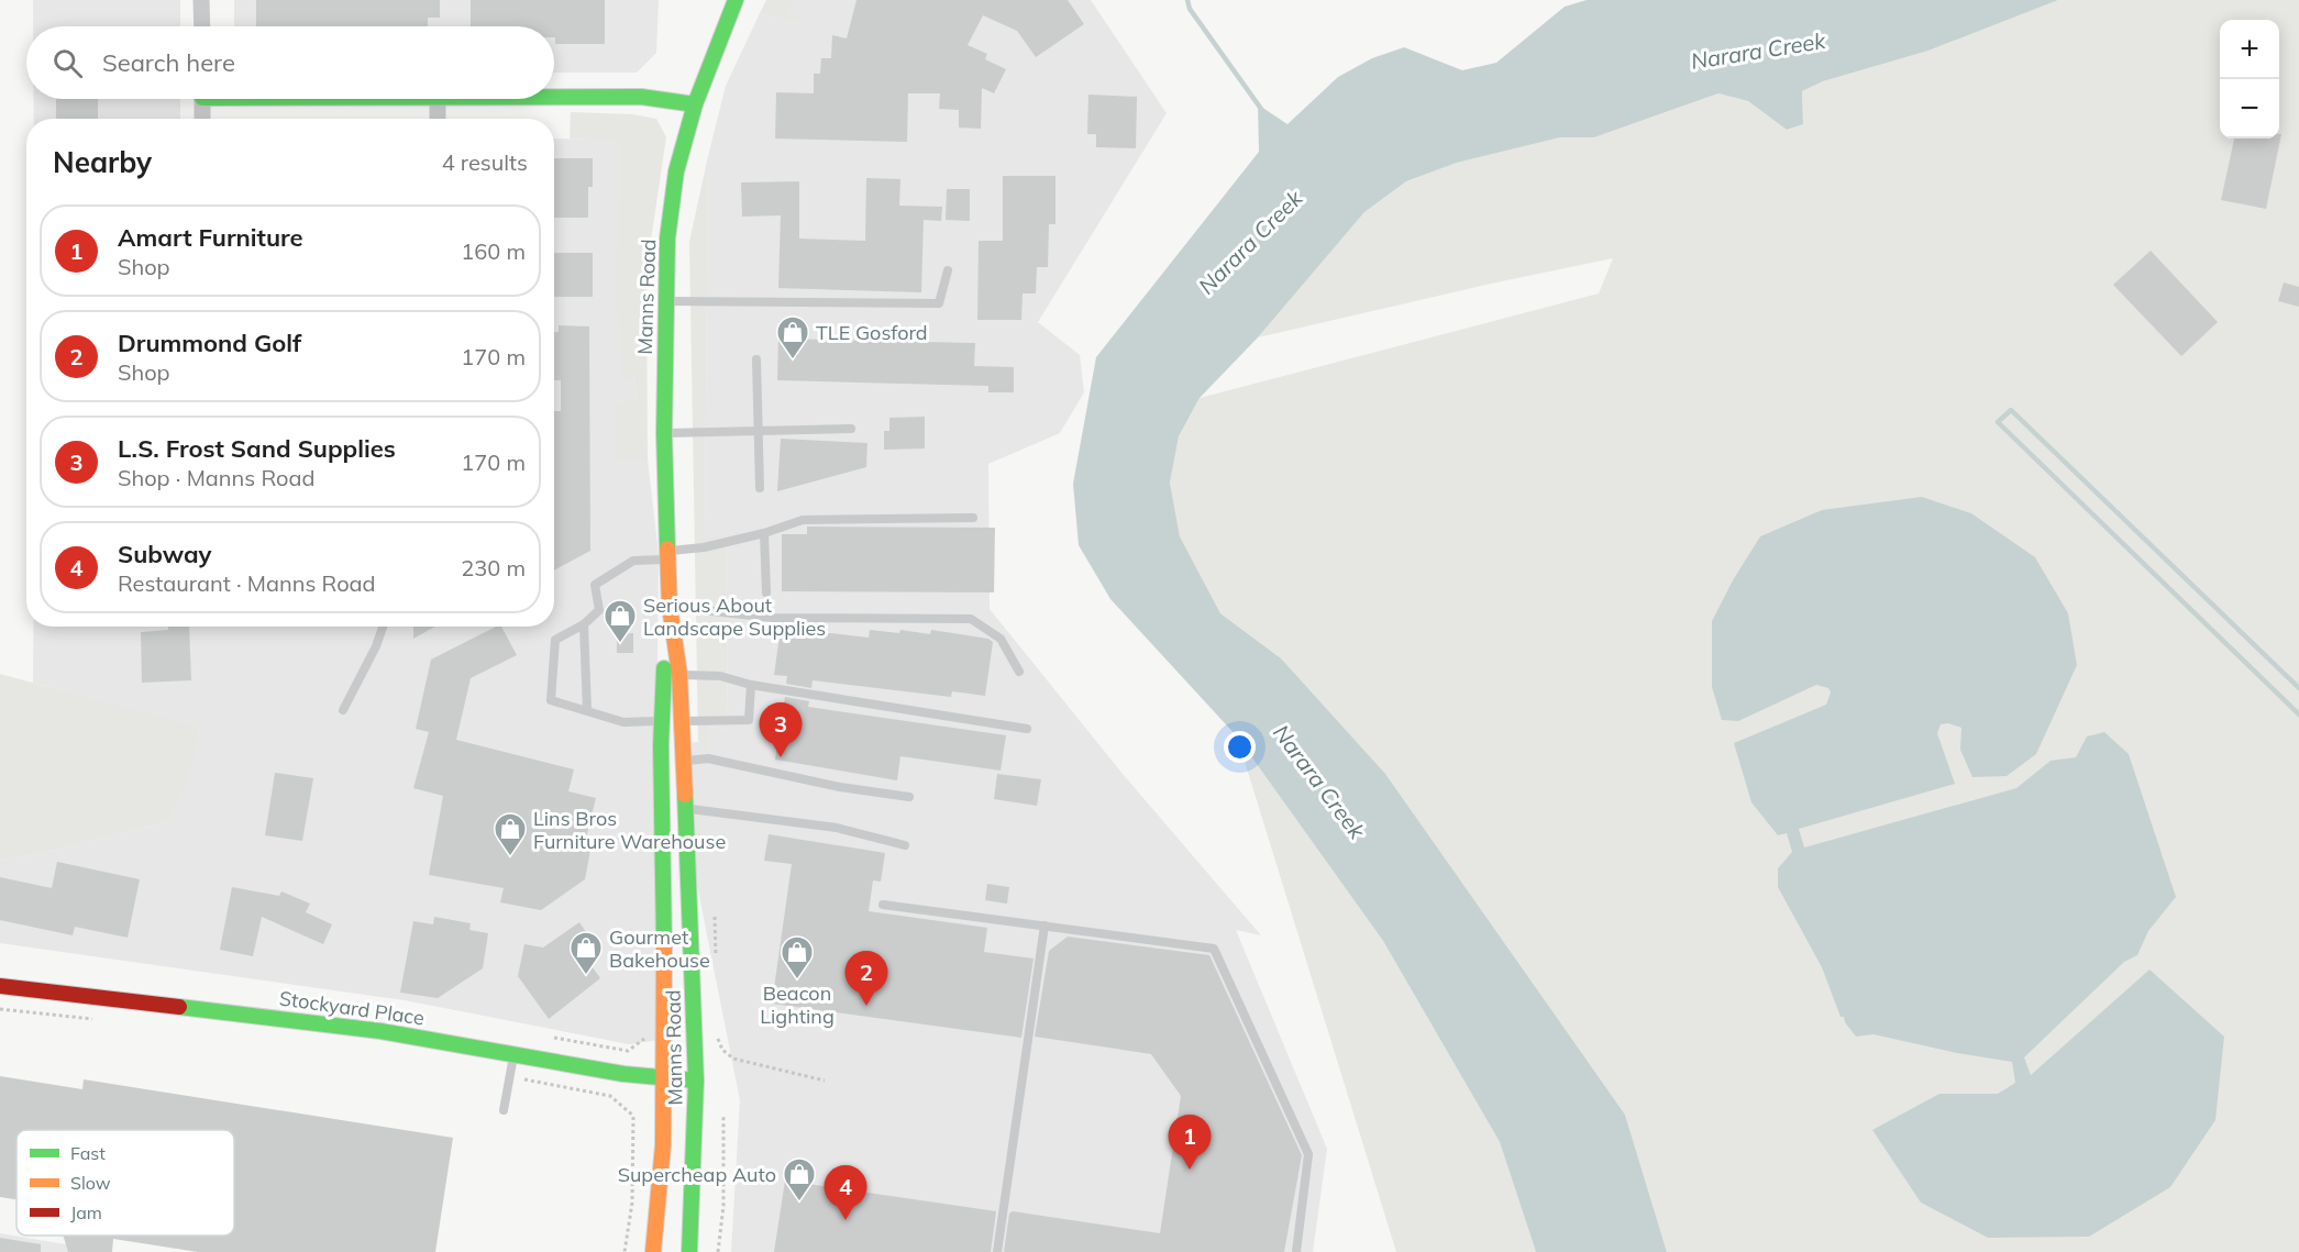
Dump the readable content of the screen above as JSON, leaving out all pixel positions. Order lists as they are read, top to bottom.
{
  "streets": {
    "main road": ["Manns Road", "Stockyard Place"]
  },
  "crossings": [
    ["Manns Road", "Stockyard Place"]
  ],
  "water": ["Narara Creek"],
  "places": {
    "shop": [
      "TLE Gosford",
      "Serious About Landscape Supplies",
      "Lins Bros Furniture Warehouse",
      "Gourmet Bakehouse",
      "Beacon Lighting",
      "Supercheap Auto"
    ]
  },
  "legend": ["Fast", "Slow", "Jam"],
  "page": {
    "map_buttons": ["+", "−"],
    "search": "Search here",
    "heading": ["Nearby", "4 results"],
    "list": [
      {
        "mark": "1",
        "name": "Amart Furniture",
        "note": "Shop",
        "value": "160 m"
      },
      {
        "mark": "2",
        "name": "Drummond Golf",
        "note": "Shop",
        "value": "170 m"
      },
      {
        "mark": "3",
        "name": "L.S. Frost Sand Supplies",
        "note": "Shop · Manns Road",
        "value": "170 m"
      },
      {
        "mark": "4",
        "name": "Subway",
        "note": "Restaurant · Manns Road",
        "value": "230 m"
      }
    ],
    "pins": [
      "3",
      "2",
      "1",
      "4"
    ]
  }
}
